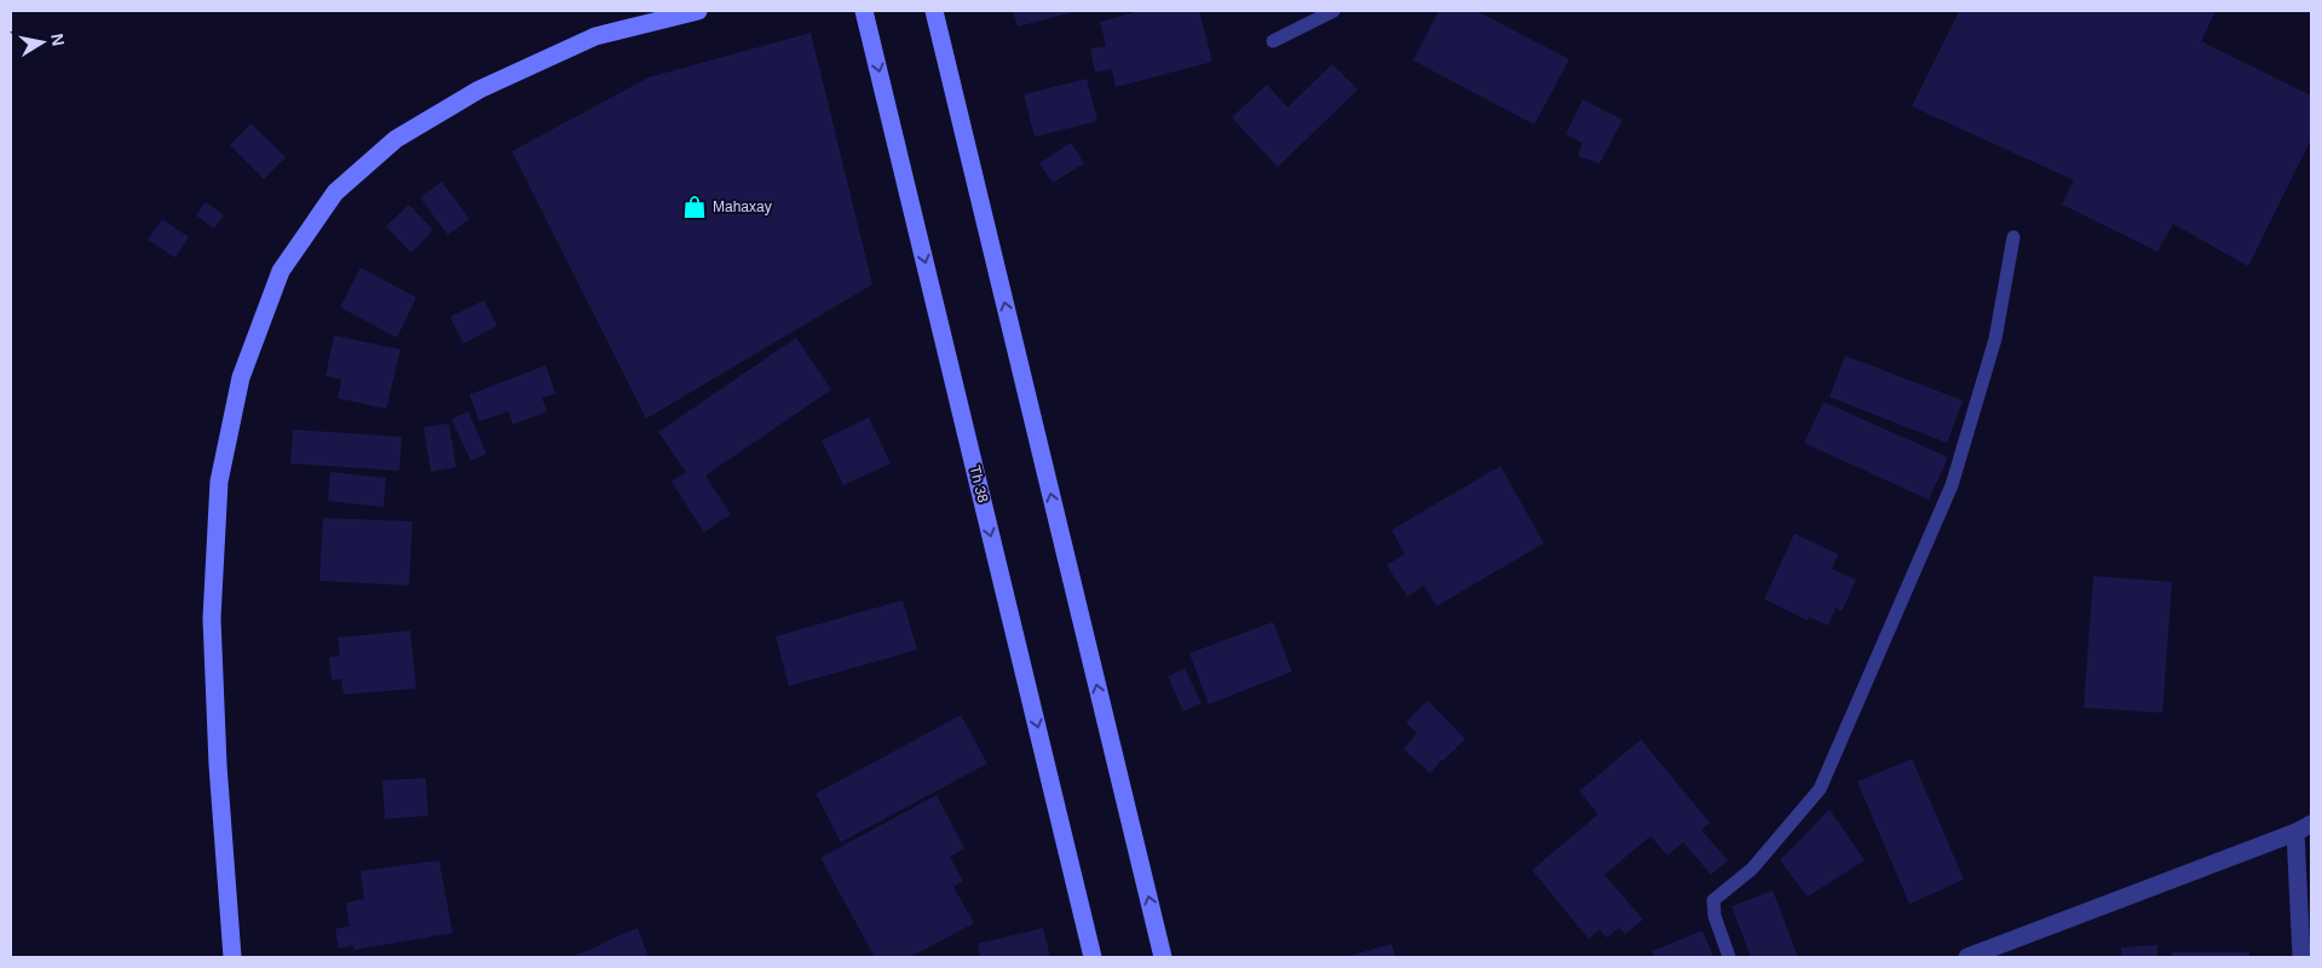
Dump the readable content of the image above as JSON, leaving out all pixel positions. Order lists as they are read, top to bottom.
{
  "streets": {
    "street": ["Th 38"]
  },
  "places": {
    "shop": ["Mahaxay"]
  },
  "north": "right"
}
